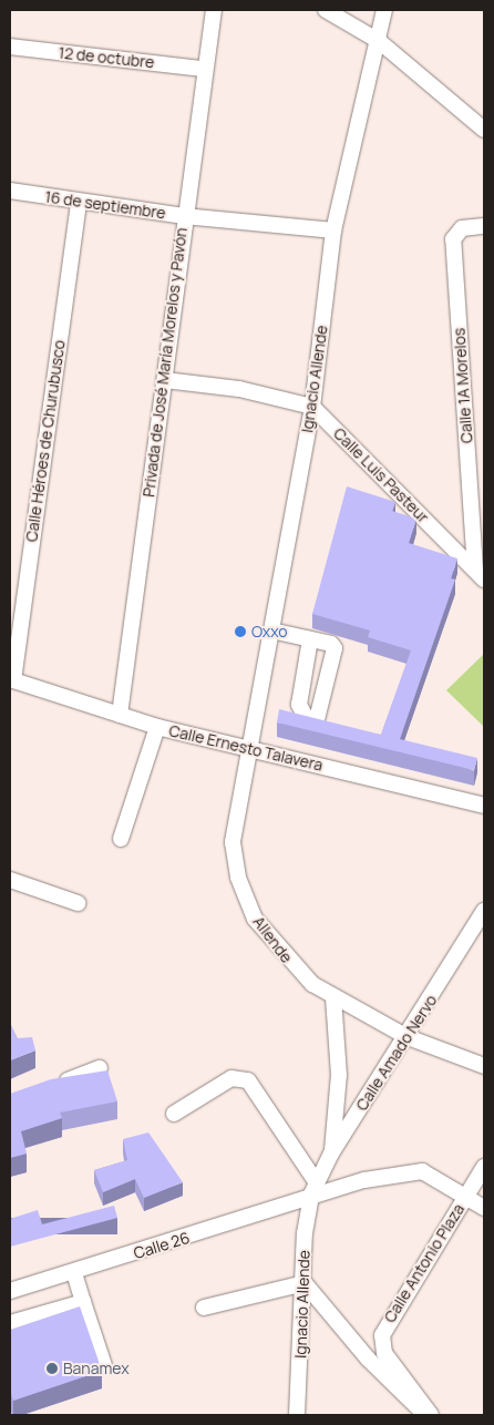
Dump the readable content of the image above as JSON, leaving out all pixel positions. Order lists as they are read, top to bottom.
{
  "streets": {
    "street": [
      "12 de octubre",
      "16 de septiembre",
      "Privada de José María Morelos y Pavón",
      "Ignacio Allende",
      "Calle 1A Morelos",
      "Calle Héroes de Churubusco",
      "Calle Luis Pasteur",
      "Calle Ernesto Talavera",
      "Allende",
      "Calle Amado Nervo",
      "Calle 26",
      "Calle Antonio Plaza"
    ]
  },
  "crossings": [
    ["12 de octubre", "Privada de José María Morelos y Pavón"],
    ["16 de septiembre", "Privada de José María Morelos y Pavón"],
    ["16 de septiembre", "Ignacio Allende"],
    ["16 de septiembre", "Calle Héroes de Churubusco"],
    ["Privada de José María Morelos y Pavón", "Calle Ernesto Talavera"],
    ["Ignacio Allende", "Calle Luis Pasteur"],
    ["Ignacio Allende", "Calle Ernesto Talavera"],
    ["Ignacio Allende", "Allende"],
    ["Ignacio Allende", "Calle Amado Nervo"],
    ["Ignacio Allende", "Calle 26"],
    ["Calle 1A Morelos", "Calle Luis Pasteur"],
    ["Calle Héroes de Churubusco", "Calle Ernesto Talavera"],
    ["Calle Ernesto Talavera", "Allende"],
    ["Allende", "Calle Amado Nervo"],
    ["Calle Amado Nervo", "Calle 26"],
    ["Calle 26", "Calle Antonio Plaza"]
  ],
  "places": ["Oxxo", "Banamex"]
}
